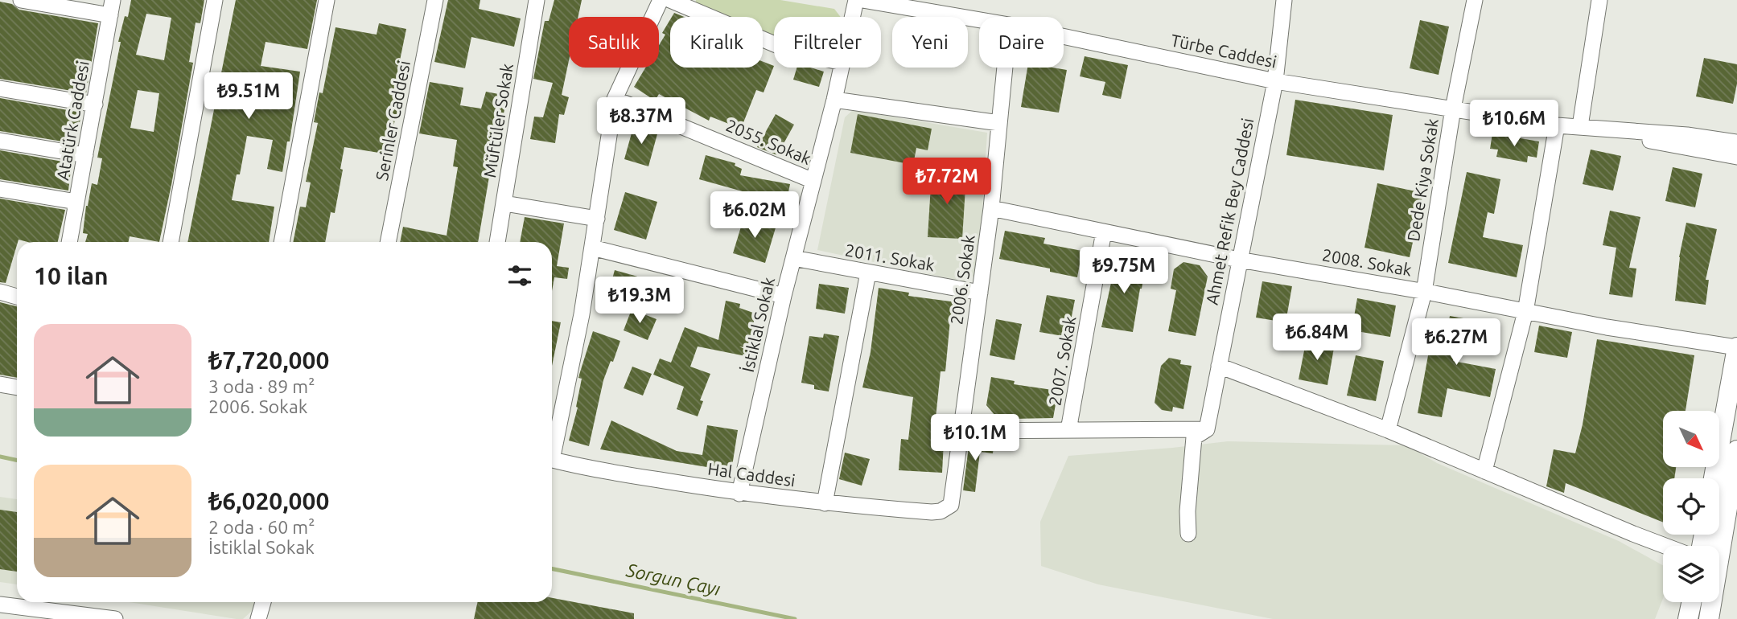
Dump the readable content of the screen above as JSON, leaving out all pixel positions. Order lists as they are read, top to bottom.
{
  "streets": {
    "street": [
      "Türbe Caddesi",
      "Atatürk Caddesi",
      "Serinler Caddesi",
      "Müftüler Sokak",
      "2055. Sokak",
      "Dede Kiya Sokak",
      "Ahmet Refik Bey Caddesi",
      "2011. Sokak",
      "2008. Sokak",
      "2006. Sokak",
      "İstiklal Sokak",
      "2007. Sokak",
      "Hal Caddesi"
    ]
  },
  "crossings": [
    ["Türbe Caddesi", "Dede Kiya Sokak"],
    ["Türbe Caddesi", "Ahmet Refik Bey Caddesi"],
    ["2055. Sokak", "İstiklal Sokak"],
    ["Dede Kiya Sokak", "2008. Sokak"],
    ["Ahmet Refik Bey Caddesi", "2008. Sokak"],
    ["2011. Sokak", "2006. Sokak"],
    ["2011. Sokak", "İstiklal Sokak"],
    ["2008. Sokak", "2006. Sokak"],
    ["2008. Sokak", "2007. Sokak"],
    ["2006. Sokak", "Hal Caddesi"],
    ["İstiklal Sokak", "Hal Caddesi"]
  ],
  "water": ["Sorgun Çayı"],
  "north": "bottom right",
  "page": {
    "chip": [
      "Satılık",
      "Kiralık",
      "Filtreler",
      "Yeni",
      "Daire"
    ],
    "price": [
      "₺9.51M",
      "₺8.37M",
      "₺10.6M",
      "₺7.72M",
      "₺6.02M",
      "₺9.75M",
      "₺19.3M",
      "₺6.84M",
      "₺6.27M",
      "₺10.1M"
    ],
    "heading": "10 ilan",
    "list": [
      {
        "name": "₺7,720,000",
        "note": "3 oda · 89 m² · 2006. Sokak"
      },
      {
        "name": "₺6,020,000",
        "note": "2 oda · 60 m² · İstiklal Sokak"
      }
    ]
  }
}
